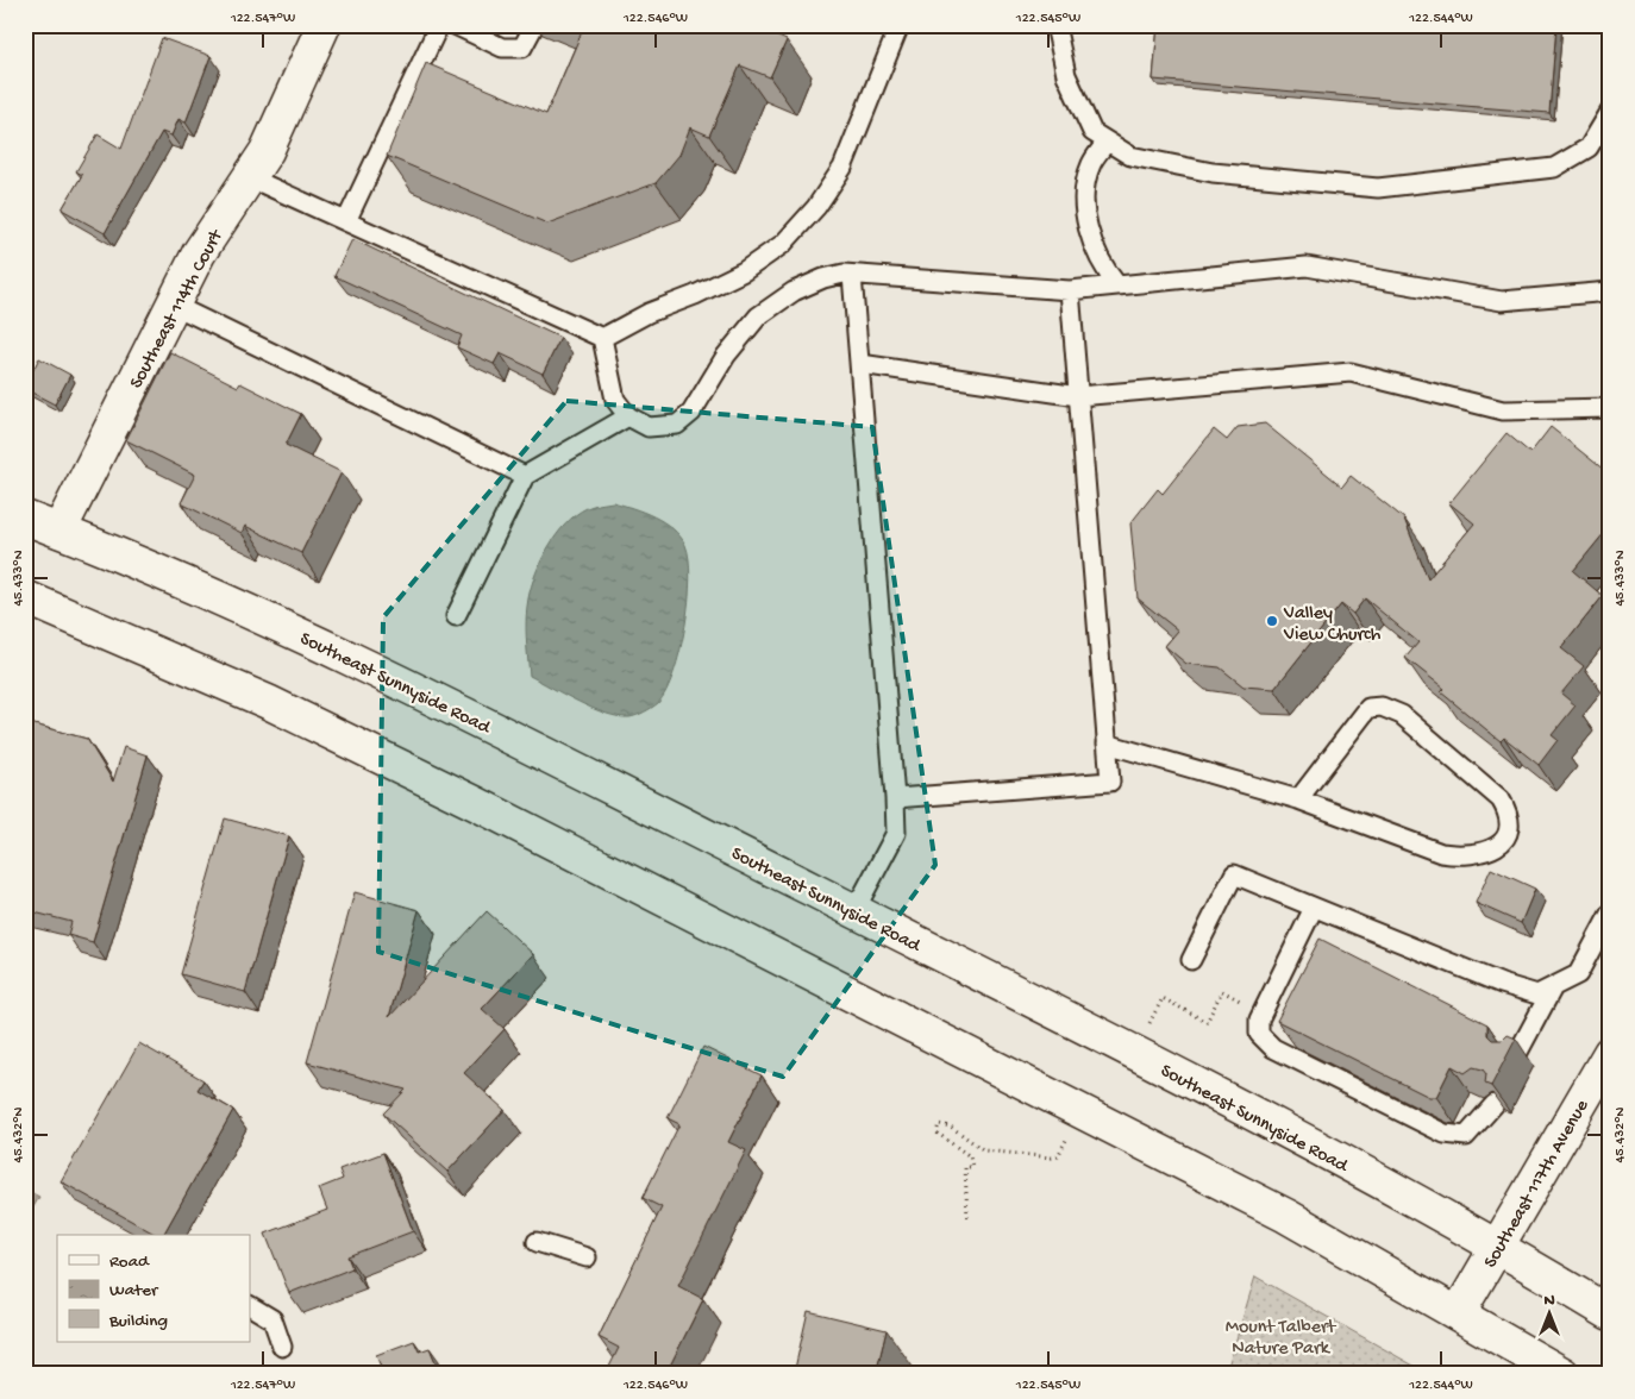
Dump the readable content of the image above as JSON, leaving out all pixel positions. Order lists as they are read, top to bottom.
{
  "streets": {
    "main road": ["Southeast 114th Court", "Southeast Sunnyside Road", "Southeast 117th Avenue"]
  },
  "crossings": [
    ["Southeast 114th Court", "Southeast Sunnyside Road"],
    ["Southeast Sunnyside Road", "Southeast 117th Avenue"]
  ],
  "parks": ["Mount Talbert Nature Park"],
  "places": ["Valley View Church"],
  "legend": ["Road", "Water", "Building"],
  "north": "top",
  "coordinates": [
    "122.547°W",
    "122.546°W",
    "122.545°W",
    "122.544°W",
    "45.433°N",
    "45.432°N"
  ]
}
